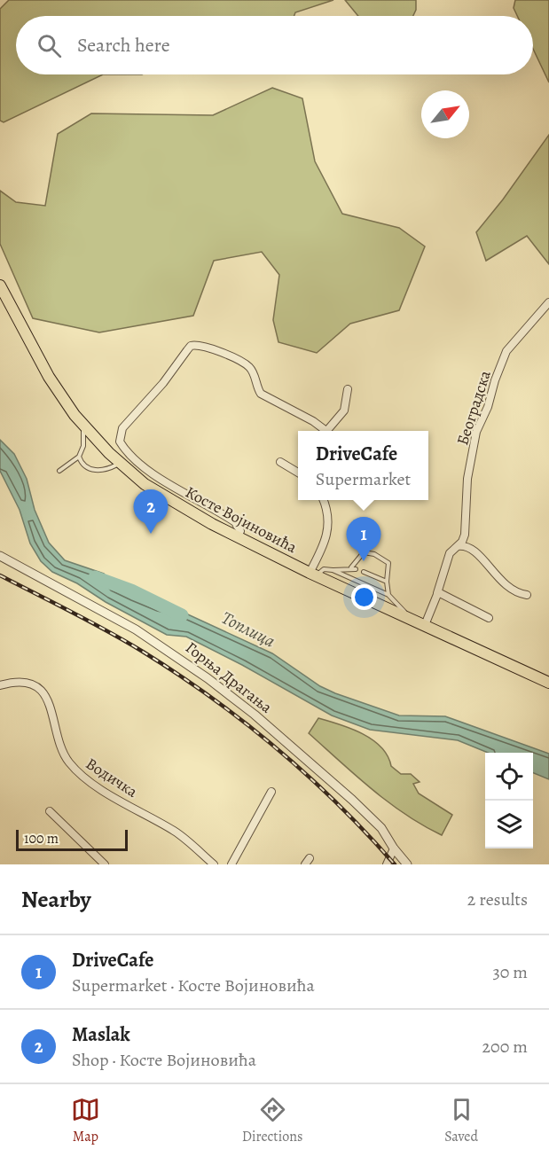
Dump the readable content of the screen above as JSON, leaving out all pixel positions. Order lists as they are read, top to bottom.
{
  "streets": {
    "main road": ["Косте Војиновића"],
    "street": ["Београдска", "Горња Драгања", "Водичка"]
  },
  "crossings": [
    ["Београдска", "Косте Војиновића"]
  ],
  "water": ["Топлица"],
  "scale_bar": "100 m",
  "north": "top right",
  "page": {
    "search": "Search here",
    "popup": ["DriveCafe", "Supermarket"],
    "pins": ["2", "1"],
    "scale": "100 m",
    "heading": ["Nearby", "2 results"],
    "list": [
      {
        "mark": "1",
        "name": "DriveCafe",
        "note": "Supermarket · Косте Војиновића",
        "value": "30 m"
      },
      {
        "mark": "2",
        "name": "Maslak",
        "note": "Shop · Косте Војиновића",
        "value": "200 m"
      }
    ],
    "nav": ["Map", "Directions", "Saved"]
  }
}
